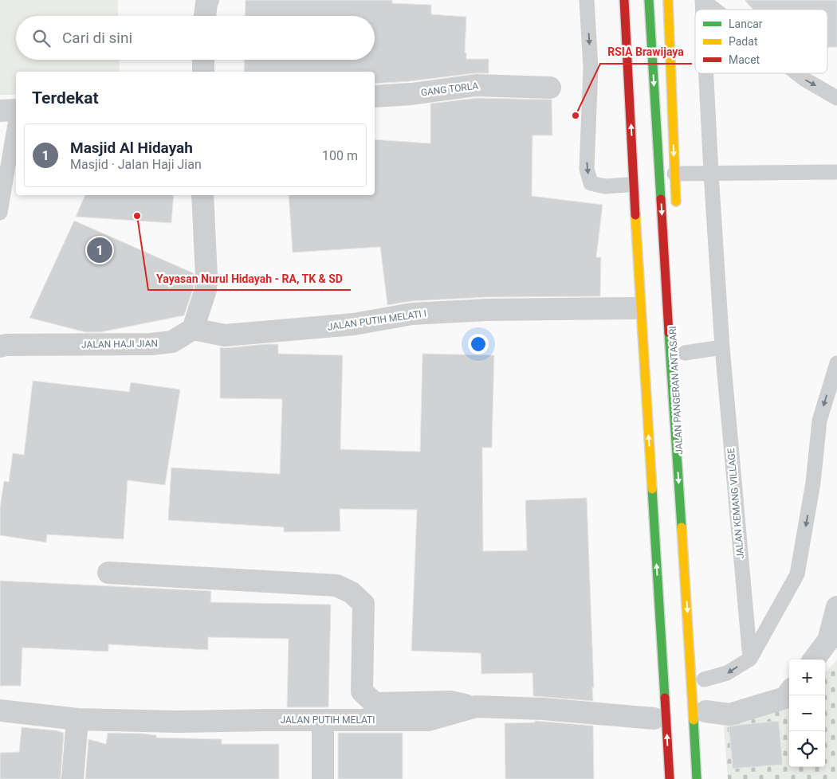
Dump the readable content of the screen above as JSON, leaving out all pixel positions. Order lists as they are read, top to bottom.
{
  "streets": {
    "street": [
      "GANG TORLA",
      "JALAN PUTIH MELATI I",
      "JALAN HAJI JIAN",
      "JALAN PUTIH MELATI"
    ],
    "lane": ["JALAN KEMANG VILLAGE"]
  },
  "crossings": [
    ["JALAN PUTIH MELATI I", "JALAN HAJI JIAN"]
  ],
  "places": ["RSIA Brawijaya", "Yayasan Nurul Hidayah - RA, TK & SD"],
  "legend": ["Lancar", "Padat", "Macet"],
  "page": {
    "search": "Cari di sini",
    "heading": "Terdekat",
    "list": [
      {
        "mark": "1",
        "name": "Masjid Al Hidayah",
        "note": "Masjid · Jalan Haji Jian",
        "value": "100 m"
      }
    ],
    "pins": "1",
    "map_buttons": ["+", "−"]
  }
}
